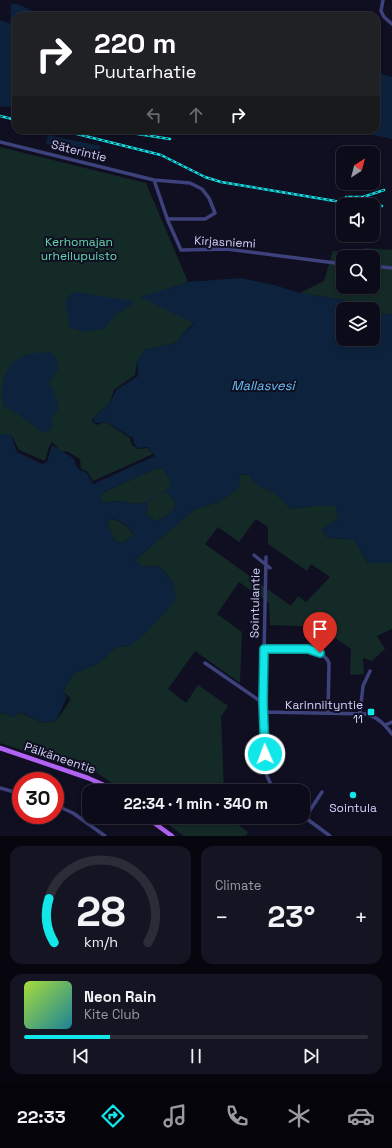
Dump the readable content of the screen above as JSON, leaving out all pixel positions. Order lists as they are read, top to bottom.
{
  "streets": {
    "main road": ["Pälkäneentie"],
    "street": ["Säterintie", "Kirjasniemi", "Sointulantie"]
  },
  "crossings": [
    ["Säterintie", "Kirjasniemi"]
  ],
  "water": ["Mallasvesi"],
  "parks": ["Kerhomajan urheilupuisto"],
  "places": {
    "transit": ["Karinniityntie 11"],
    "other": ["Sointula"]
  },
  "north": "top right",
  "page": {
    "turn": ["220 m", "Puutarhatie"],
    "limit": "30",
    "trip": "22:34 · 1 min · 340 m",
    "tile": "Climate",
    "heat": ["−", "23°", "+"],
    "song": ["Neon Rain", "Kite Club"],
    "tabs": "22:33",
    "gauge": ["28", "km/h"]
  }
}
